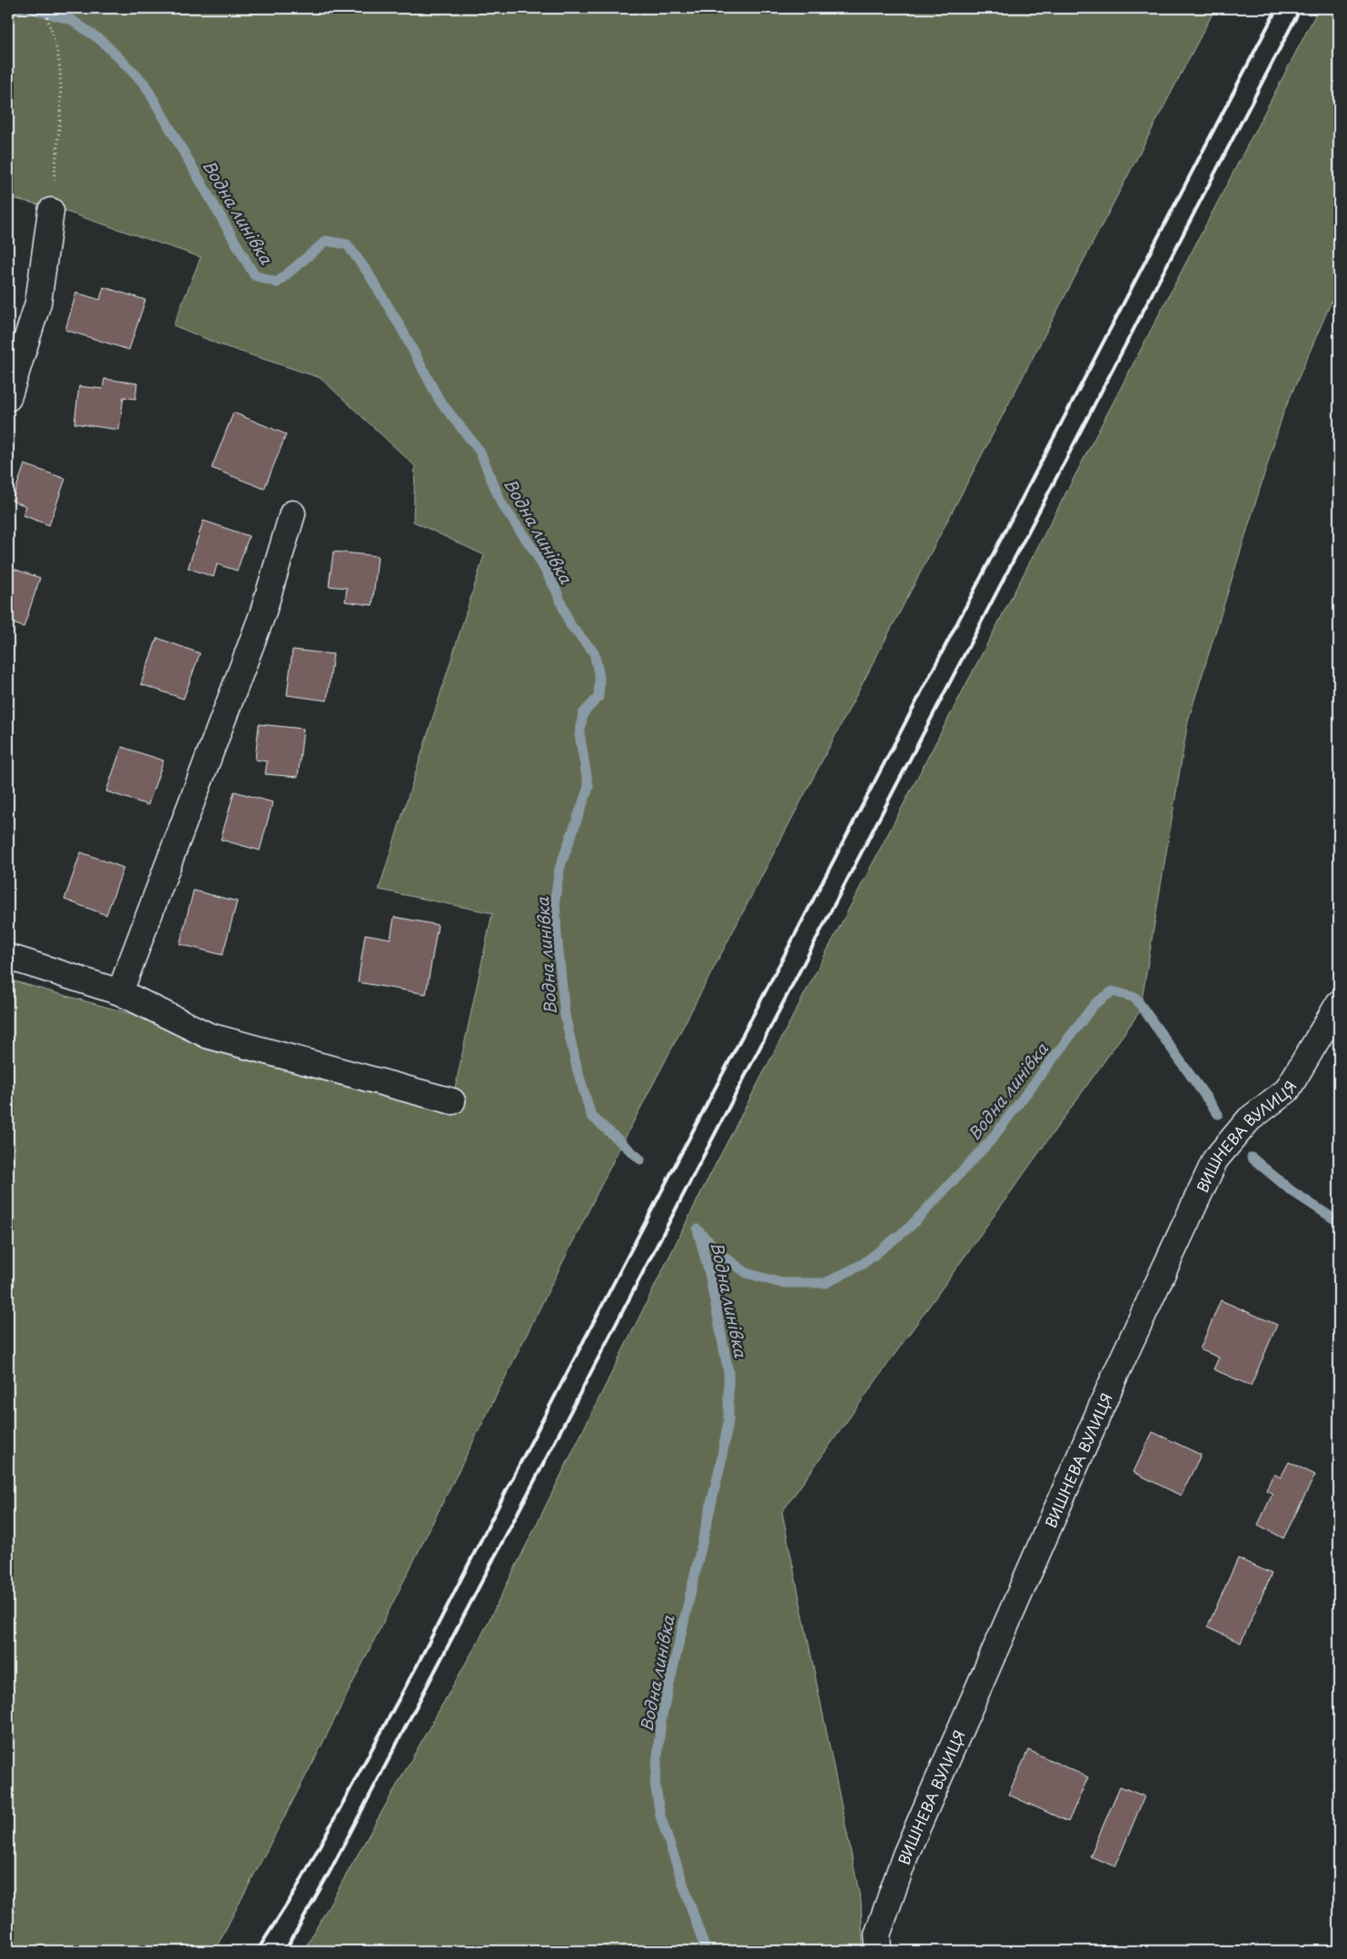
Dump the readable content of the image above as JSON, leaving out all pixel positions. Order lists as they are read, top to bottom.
{
  "streets": {
    "street": ["ВИШНЕВА ВУЛИЦЯ"]
  },
  "water": ["Водна линівка"]
}
